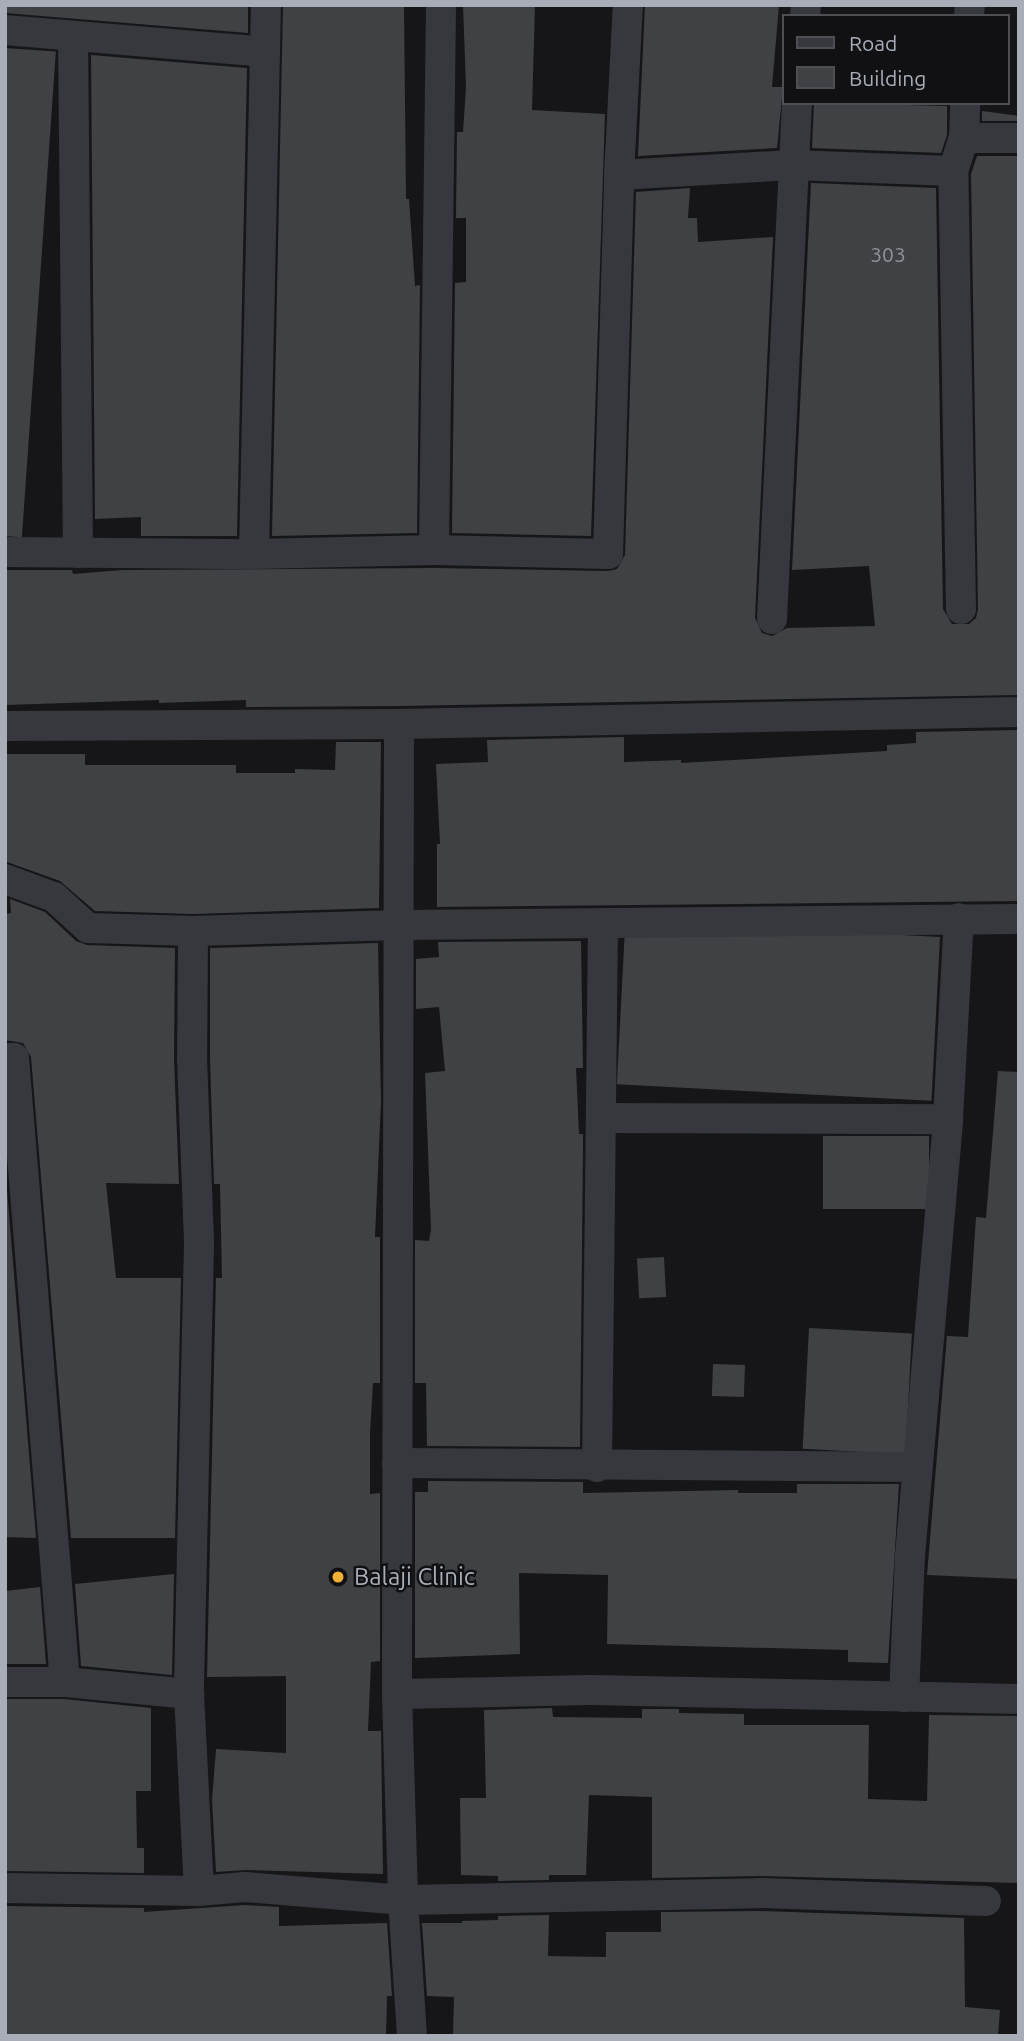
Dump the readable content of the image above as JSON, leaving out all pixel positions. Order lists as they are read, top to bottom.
{
  "places": ["Balaji Clinic"],
  "house_numbers": ["303"],
  "legend": ["Road", "Building"]
}
